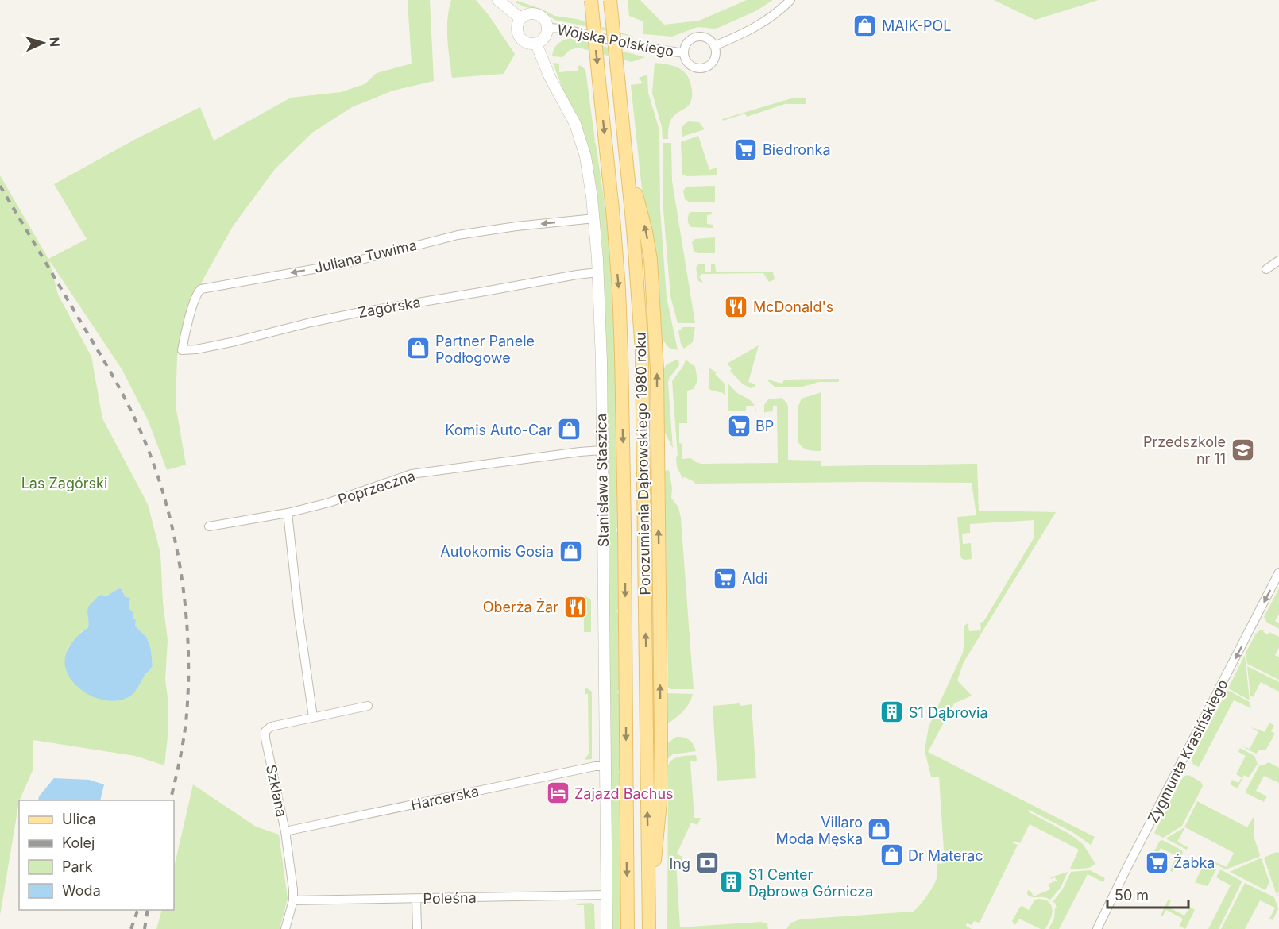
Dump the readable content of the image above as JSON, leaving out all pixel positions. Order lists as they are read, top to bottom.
{
  "streets": {
    "main road": ["Porozumienia Dąbrowskiego 1980 roku"],
    "street": [
      "Wojska Polskiego",
      "Juliana Tuwima",
      "Zagórska",
      "Stanisława Staszica",
      "Poprzeczna",
      "Zygmunta Krasińskiego",
      "Szklana",
      "Harcerska",
      "Poleśna"
    ]
  },
  "crossings": [
    ["Wojska Polskiego", "Stanisława Staszica"],
    ["Juliana Tuwima", "Zagórska"],
    ["Juliana Tuwima", "Stanisława Staszica"],
    ["Zagórska", "Stanisława Staszica"],
    ["Stanisława Staszica", "Poprzeczna"],
    ["Stanisława Staszica", "Harcerska"],
    ["Stanisława Staszica", "Poleśna"],
    ["Szklana", "Harcerska"],
    ["Szklana", "Poleśna"]
  ],
  "one_way": ["Juliana Tuwima", "Zygmunta Krasińskiego"],
  "parks": ["Las Zagórski"],
  "places": {
    "shop": [
      "MAIK-POL",
      "Partner Panele Podłogowe",
      "Komis Auto-Car",
      "Autokomis Gosia",
      "Villaro Moda Męska",
      "Dr Materac"
    ],
    "supermarket": [
      "Biedronka",
      "BP",
      "Aldi",
      "Żabka"
    ],
    "restaurant": ["McDonald's", "Oberża Żar"],
    "school or university": ["Przedszkole nr 11"],
    "building": ["S1 Dąbrovia", "S1 Center Dąbrowa Górnicza"],
    "hotel": ["Zajazd Bachus"],
    "bank": ["Ing"]
  },
  "legend": [
    "Ulica",
    "Kolej",
    "Park",
    "Woda"
  ],
  "scale_bar": "50 m",
  "north": "right"
}
